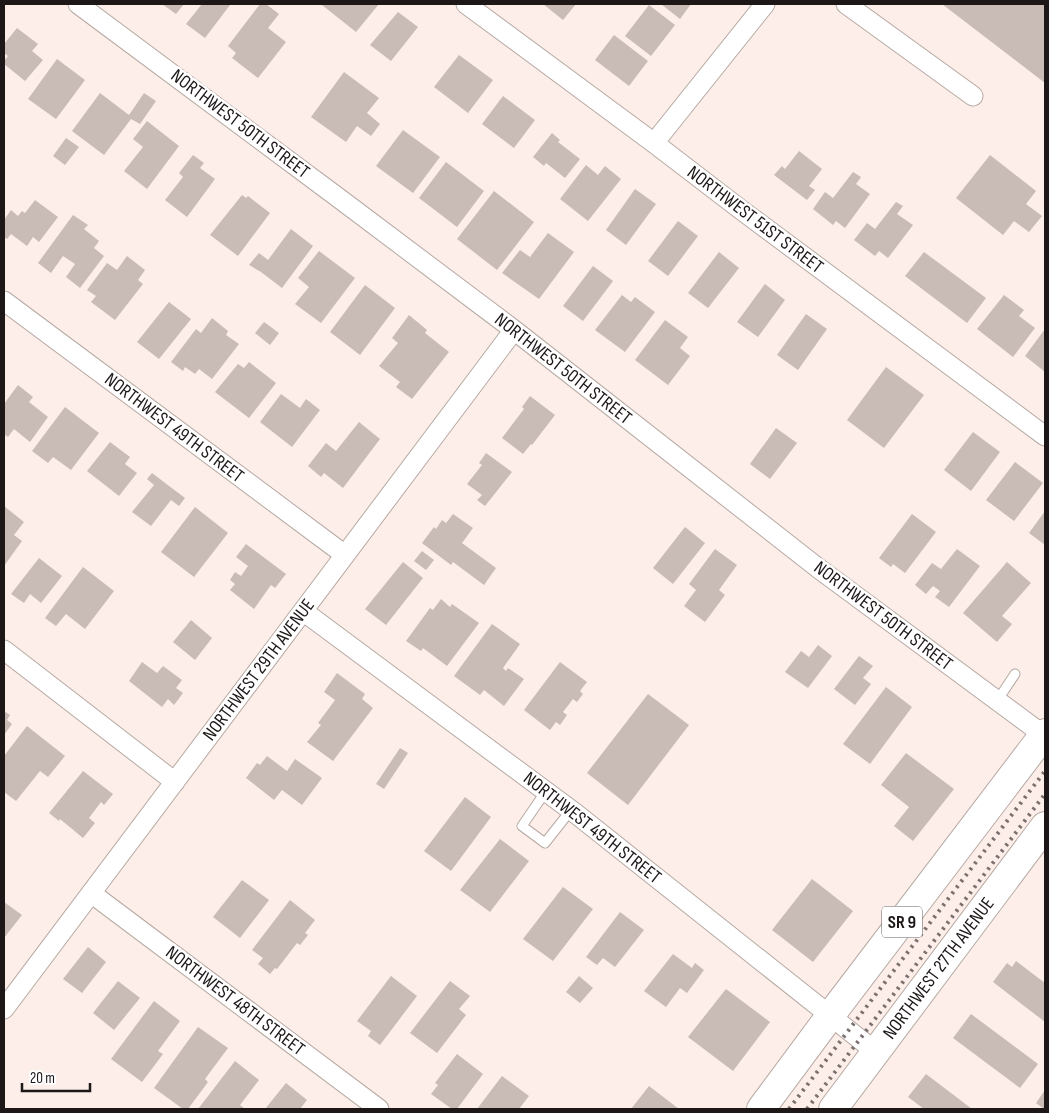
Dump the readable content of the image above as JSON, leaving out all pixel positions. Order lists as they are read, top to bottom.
{
  "streets": {
    "main road": ["SR 9", "NORTHWEST 27TH AVENUE"],
    "street": [
      "NORTHWEST 50TH STREET",
      "NORTHWEST 51ST STREET",
      "NORTHWEST 49TH STREET",
      "NORTHWEST 29TH AVENUE",
      "NORTHWEST 48TH STREET"
    ]
  },
  "crossings": [
    ["NORTHWEST 50TH STREET", "NORTHWEST 29TH AVENUE"],
    ["NORTHWEST 50TH STREET", "SR 9"],
    ["NORTHWEST 49TH STREET", "NORTHWEST 29TH AVENUE"],
    ["NORTHWEST 49TH STREET", "SR 9"],
    ["NORTHWEST 49TH STREET", "NORTHWEST 27TH AVENUE"],
    ["NORTHWEST 29TH AVENUE", "NORTHWEST 48TH STREET"]
  ],
  "scale_bar": "20 m"
}
